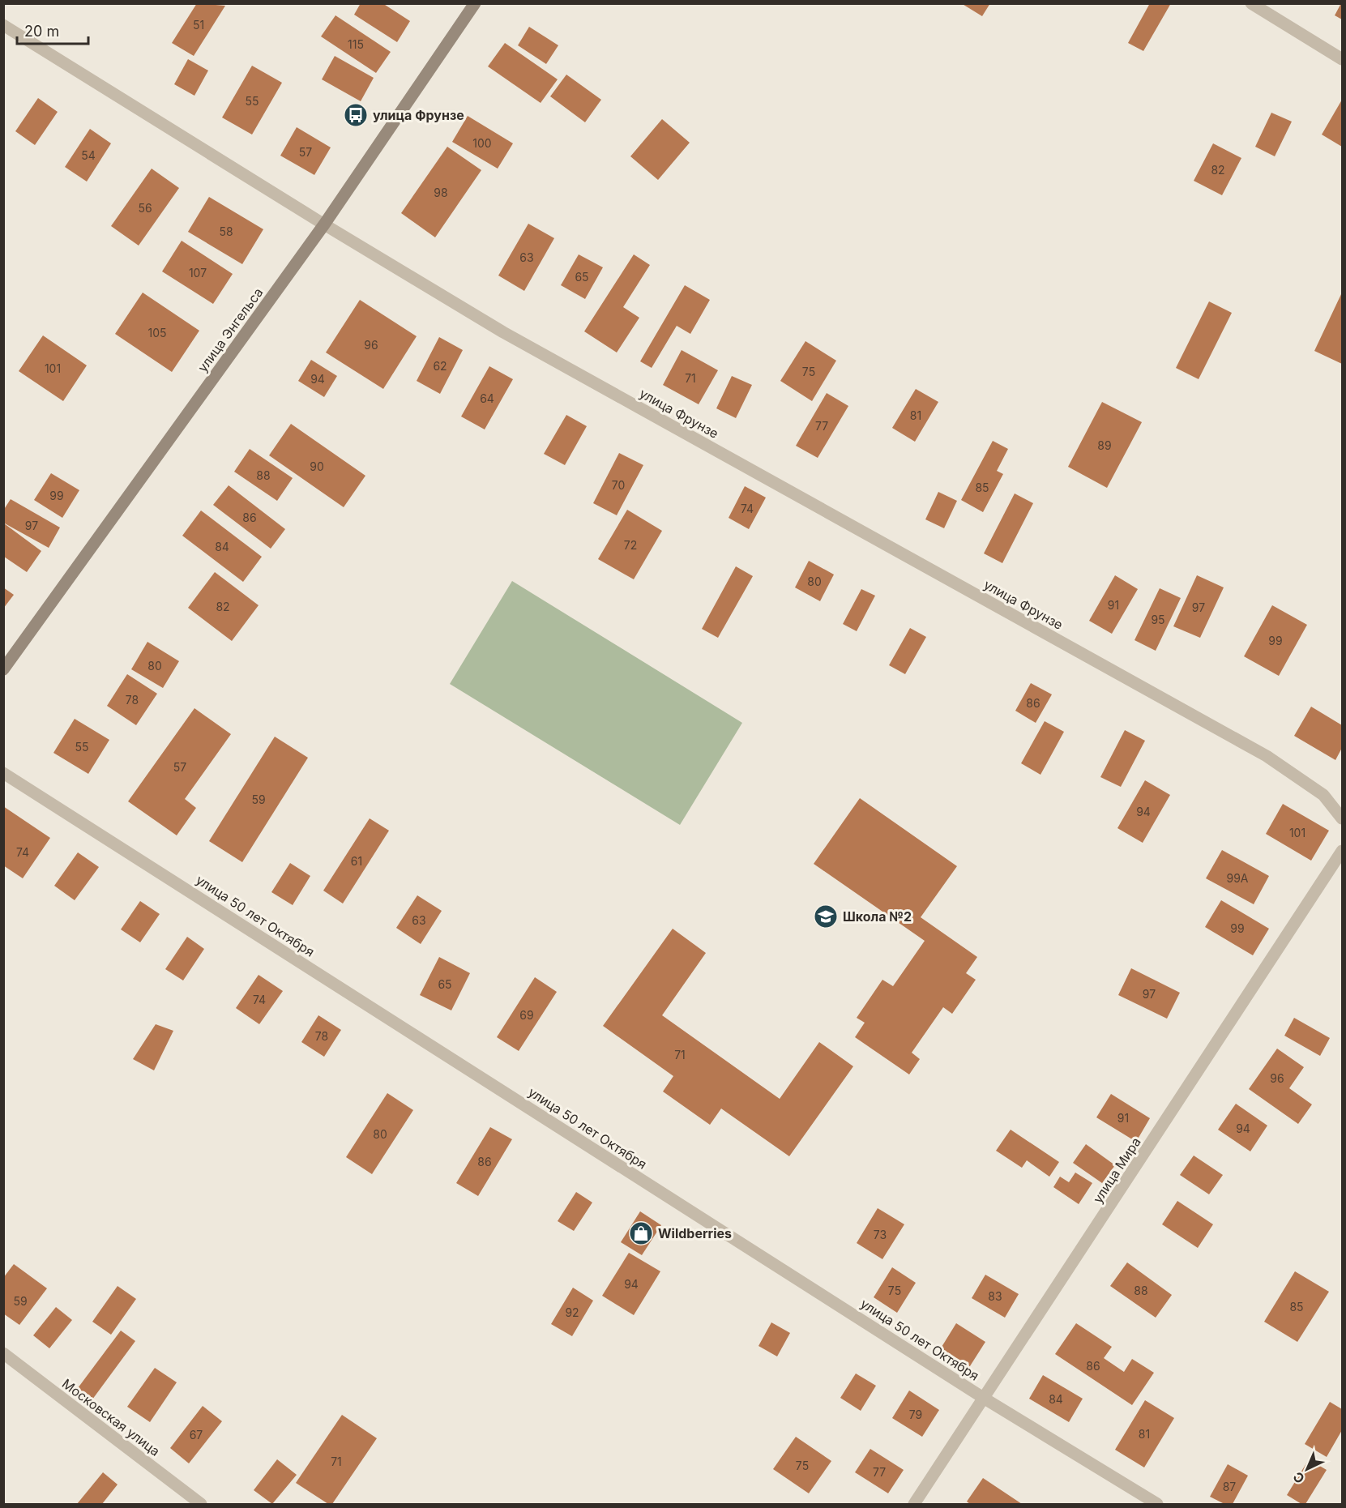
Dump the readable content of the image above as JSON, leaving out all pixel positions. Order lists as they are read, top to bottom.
{
  "streets": {
    "main road": ["улица Энгельса"],
    "street": [
      "улица Фрунзе",
      "улица 50 лет Октября",
      "улица Мира",
      "Московская улица"
    ]
  },
  "crossings": [
    ["улица Энгельса", "улица Фрунзе"],
    ["улица 50 лет Октября", "улица Мира"]
  ],
  "places": {
    "bus stop": ["улица Фрунзе"],
    "school or university": ["Школа №2"],
    "shop": ["Wildberries"]
  },
  "house_numbers": [
    "51",
    "115",
    "55",
    "100",
    "57",
    "54",
    "82",
    "98",
    "56",
    "58",
    "63",
    "107",
    "65",
    "105",
    "96",
    "62",
    "101",
    "75",
    "71",
    "94",
    "64",
    "81",
    "77",
    "89",
    "90",
    "88",
    "70",
    "85",
    "99",
    "74",
    "86",
    "97",
    "72",
    "84",
    "80",
    "91",
    "82",
    "97",
    "95",
    "99",
    "80",
    "78",
    "86",
    "55",
    "57",
    "59",
    "94",
    "101",
    "74",
    "61",
    "99А",
    "63",
    "99",
    "65",
    "97",
    "74",
    "69",
    "78",
    "71",
    "96",
    "91",
    "94",
    "80",
    "86",
    "73",
    "94",
    "75",
    "88",
    "83",
    "59",
    "85",
    "92",
    "86",
    "84",
    "79",
    "81",
    "67",
    "71",
    "75",
    "77",
    "87"
  ],
  "scale_bar": "20 m",
  "north": "bottom left"
}
